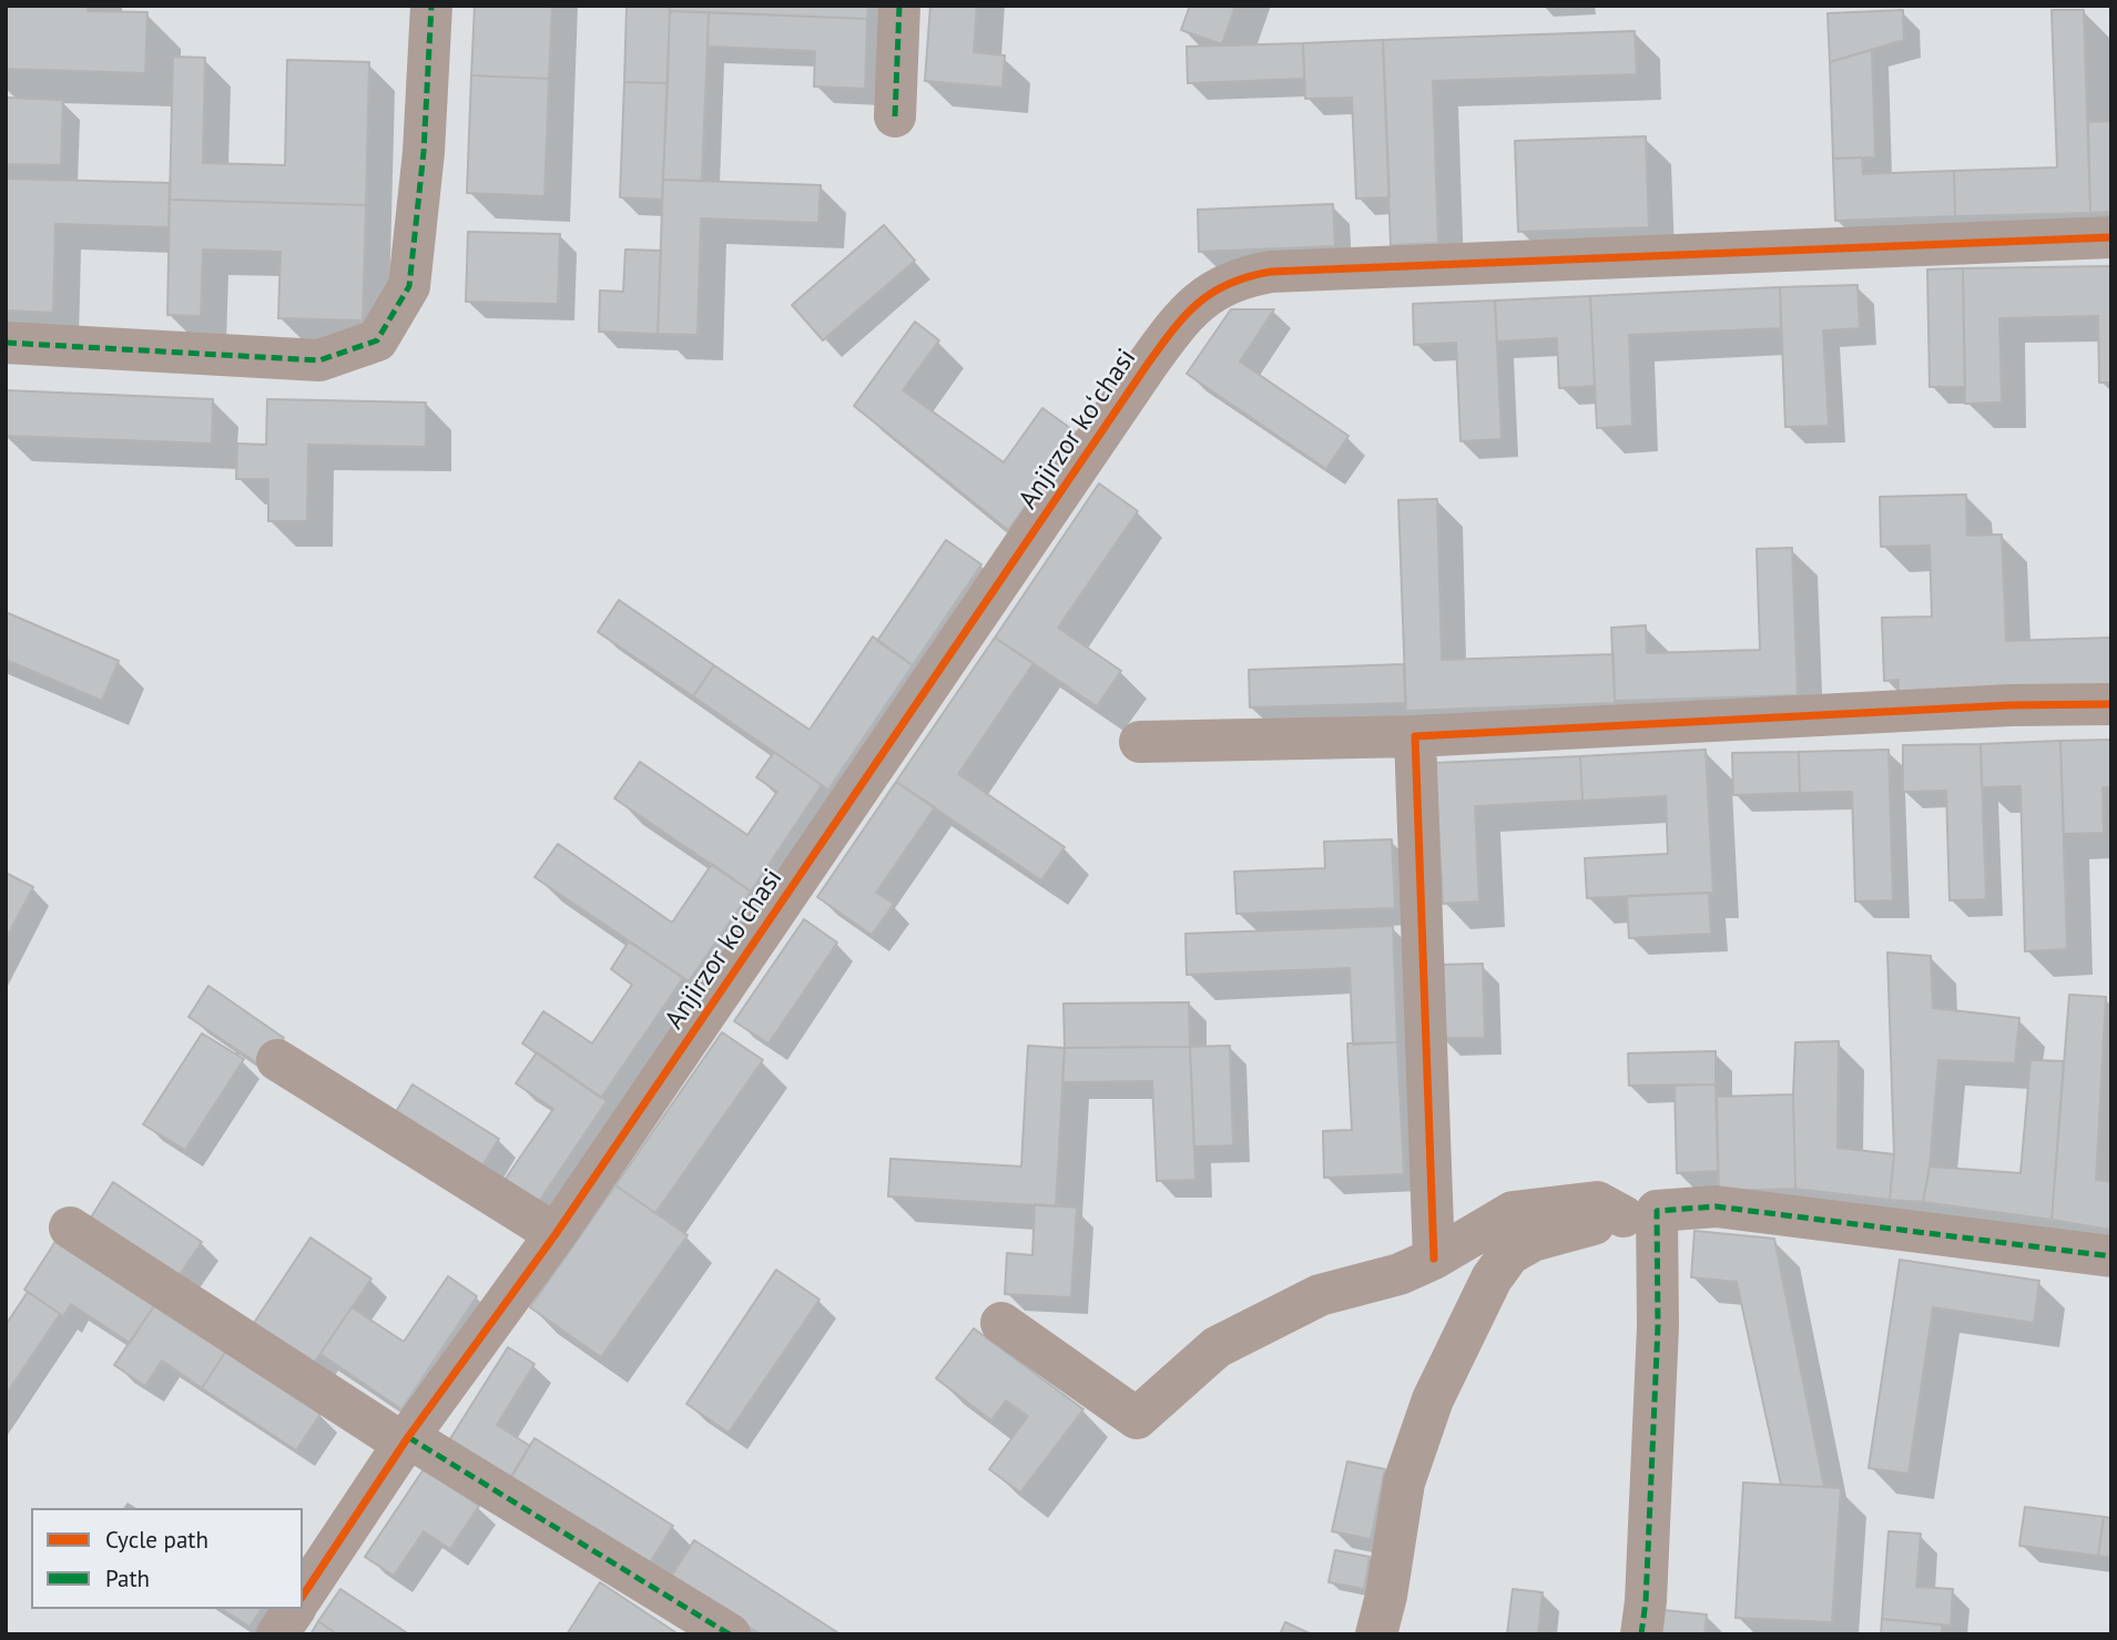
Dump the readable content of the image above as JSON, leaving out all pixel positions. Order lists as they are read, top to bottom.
{
  "streets": {
    "street": ["Anjirzor koʻchasi"]
  },
  "legend": ["Cycle path", "Path"]
}
